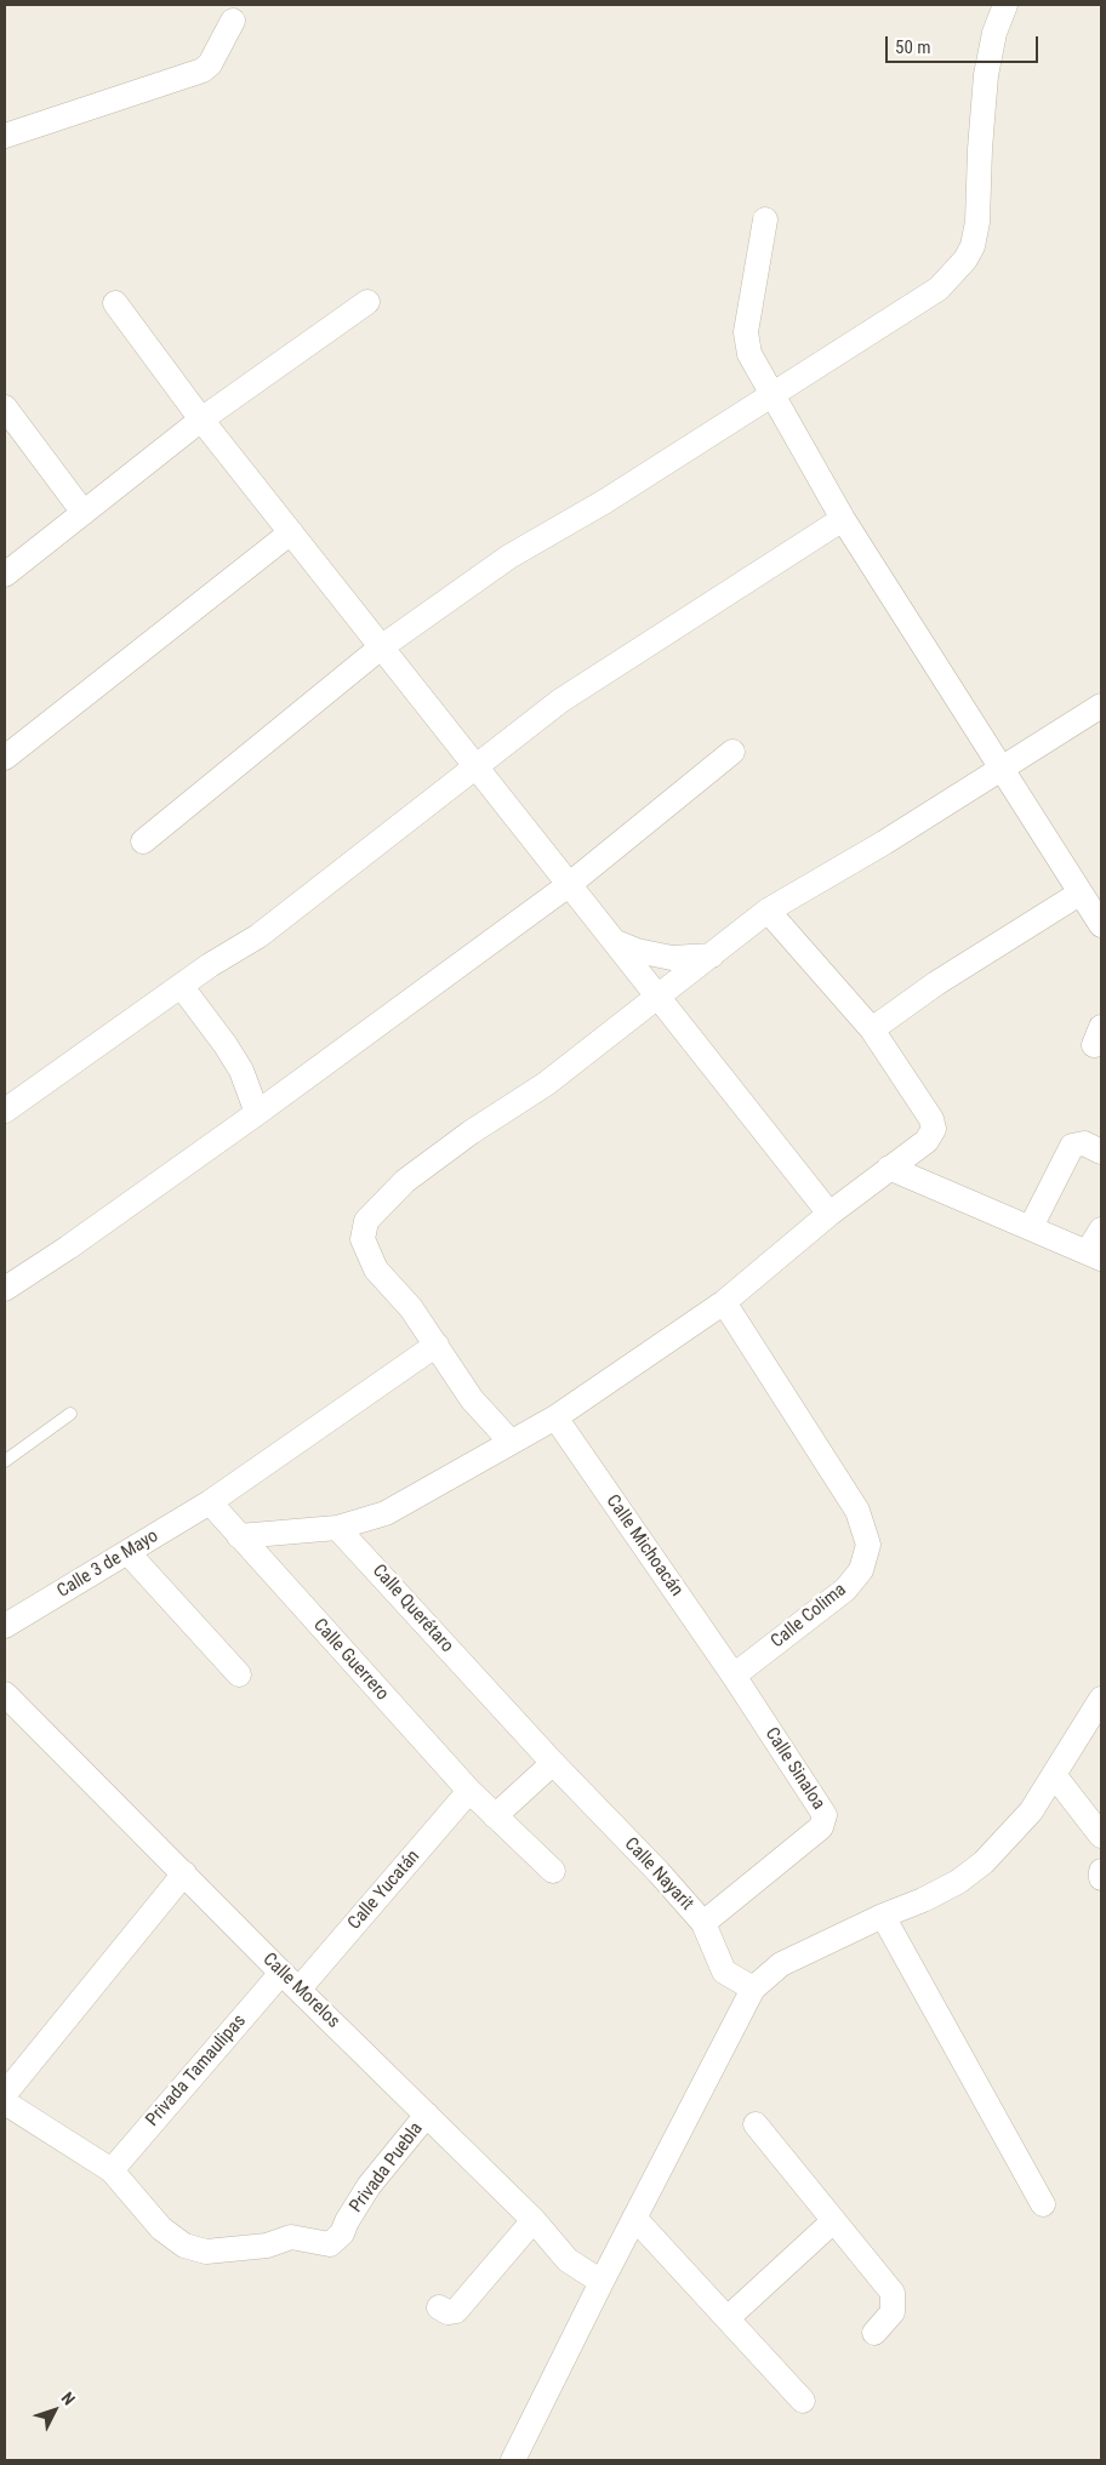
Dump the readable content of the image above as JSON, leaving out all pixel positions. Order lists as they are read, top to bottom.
{
  "streets": {
    "street": [
      "Calle Michoacán",
      "Calle 3 de Mayo",
      "Calle Querétaro",
      "Calle Colima",
      "Calle Guerrero",
      "Calle Sinaloa",
      "Calle Nayarit",
      "Calle Yucatán",
      "Calle Morelos",
      "Privada Tamaulipas",
      "Privada Puebla"
    ]
  },
  "crossings": [
    ["Calle Michoacán", "Calle Colima"],
    ["Calle Michoacán", "Calle Sinaloa"],
    ["Calle 3 de Mayo", "Calle Guerrero"],
    ["Calle Querétaro", "Calle Nayarit"],
    ["Calle Colima", "Calle Sinaloa"],
    ["Calle Guerrero", "Calle Yucatán"],
    ["Calle Sinaloa", "Calle Nayarit"],
    ["Calle Yucatán", "Calle Morelos"],
    ["Calle Yucatán", "Privada Tamaulipas"],
    ["Calle Morelos", "Privada Tamaulipas"],
    ["Calle Morelos", "Privada Puebla"],
    ["Privada Tamaulipas", "Privada Puebla"]
  ],
  "scale_bar": "50 m",
  "north": "top right"
}
